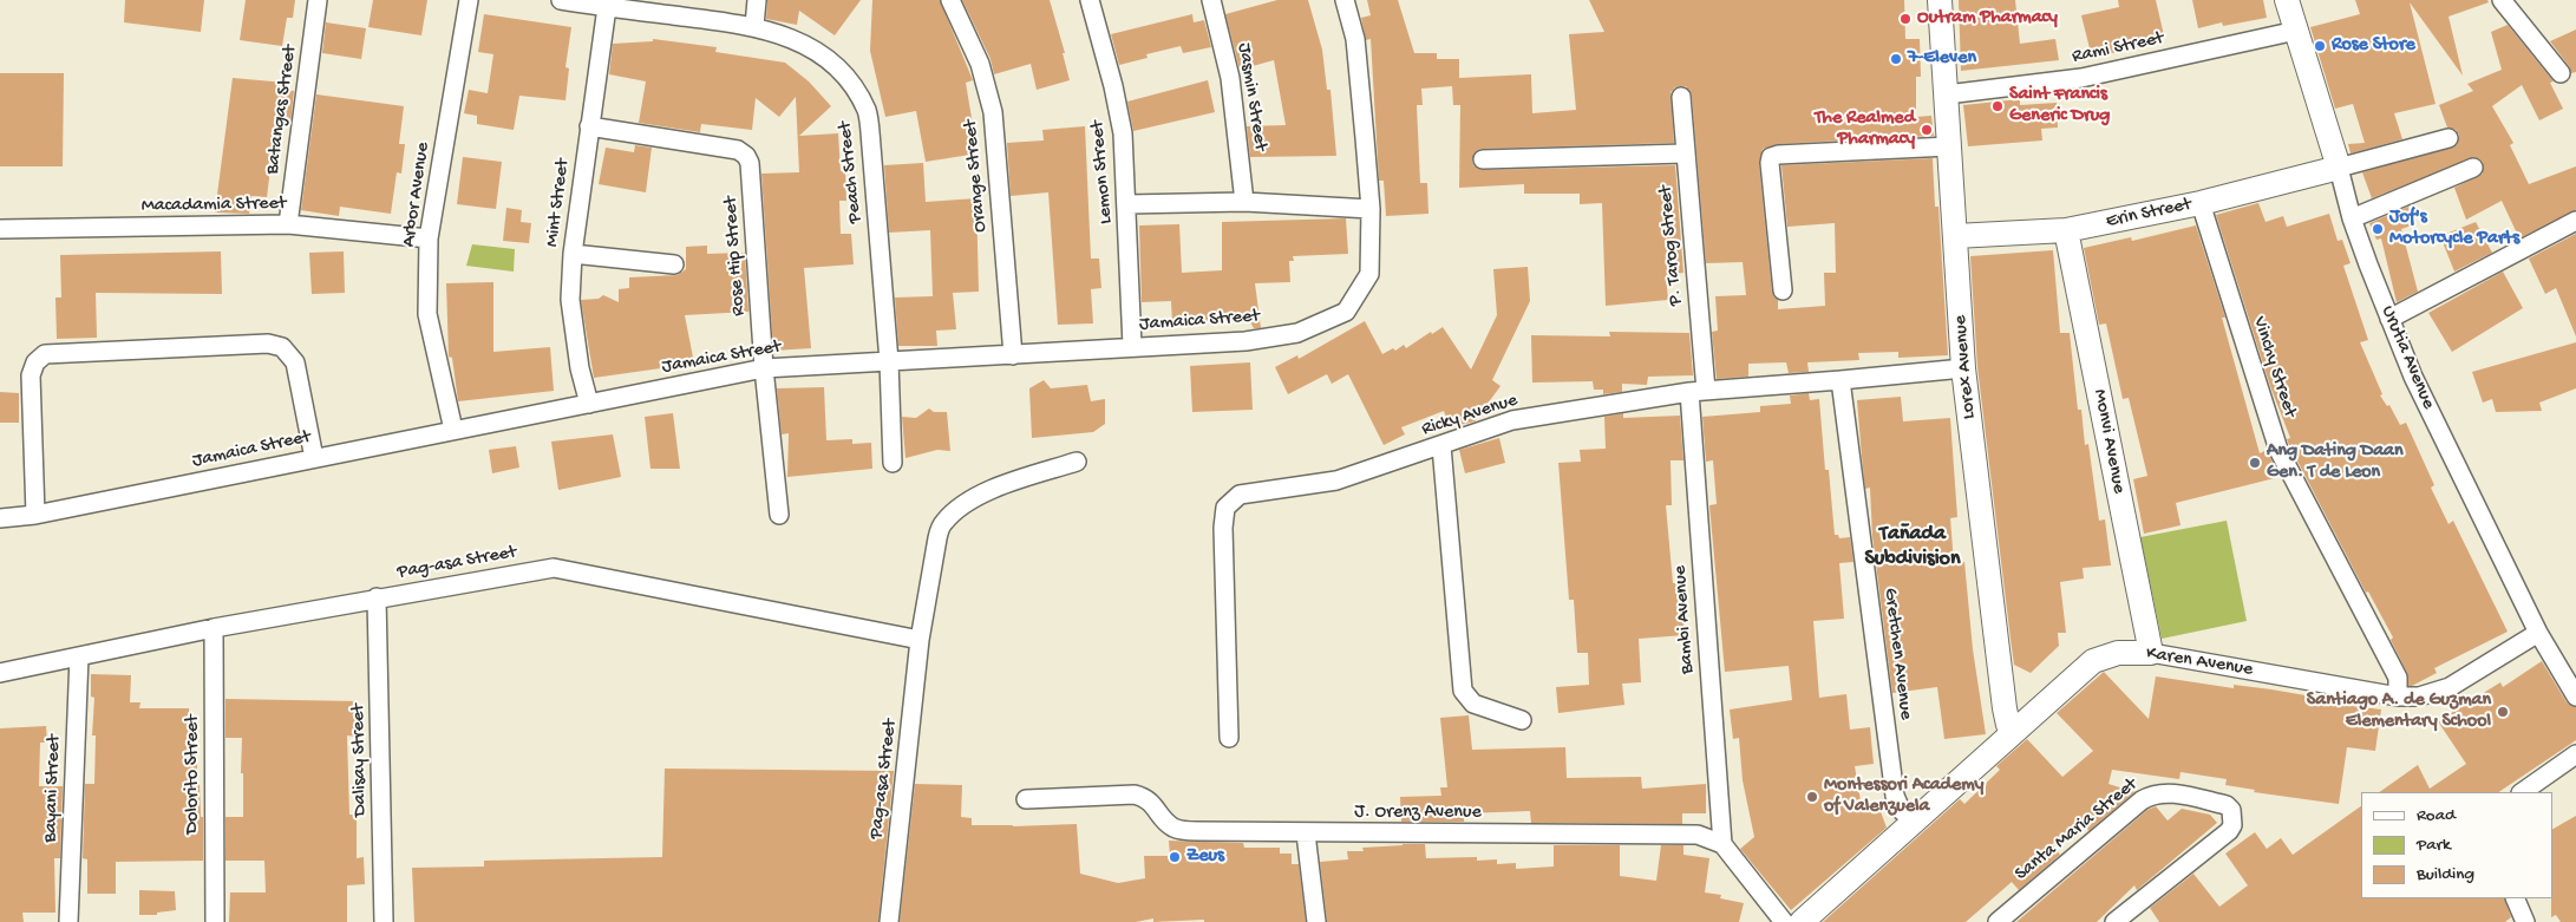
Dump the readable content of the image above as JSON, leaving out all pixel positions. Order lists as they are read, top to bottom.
{
  "streets": {
    "street": [
      "Rami Street",
      "Jasmin Street",
      "Batangas Street",
      "Peach Street",
      "Lemon Street",
      "Orange Street",
      "Arbor Avenue",
      "Mint Street",
      "Macadamia Street",
      "Erin Street",
      "P. Tarog Street",
      "Rose Hip Street",
      "Jamaica Street",
      "Urutia Avenue",
      "Lorex Avenue",
      "Vinchy Street",
      "Ricky Avenue",
      "Monvi Avenue",
      "Pag-asa Street",
      "Bambi Avenue",
      "Gretchen Avenue",
      "Karen Avenue",
      "Dalisay Street",
      "Dolorito Street",
      "Bayani Street",
      "J. Orenz Avenue",
      "Santa Maria Street"
    ]
  },
  "crossings": [
    ["Rami Street", "Urutia Avenue"],
    ["Rami Street", "Lorex Avenue"],
    ["Batangas Street", "Macadamia Street"],
    ["Peach Street", "Mint Street"],
    ["Peach Street", "Jamaica Street"],
    ["Lemon Street", "Jamaica Street"],
    ["Orange Street", "Jamaica Street"],
    ["Arbor Avenue", "Macadamia Street"],
    ["Arbor Avenue", "Jamaica Street"],
    ["Mint Street", "Rose Hip Street"],
    ["Mint Street", "Jamaica Street"],
    ["Erin Street", "Urutia Avenue"],
    ["Erin Street", "Lorex Avenue"],
    ["Erin Street", "Vinchy Street"],
    ["Erin Street", "Monvi Avenue"],
    ["P. Tarog Street", "Ricky Avenue"],
    ["P. Tarog Street", "Bambi Avenue"],
    ["Rose Hip Street", "Jamaica Street"],
    ["Urutia Avenue", "Karen Avenue"],
    ["Lorex Avenue", "Ricky Avenue"],
    ["Lorex Avenue", "Karen Avenue"],
    ["Vinchy Street", "Karen Avenue"],
    ["Ricky Avenue", "Bambi Avenue"],
    ["Ricky Avenue", "Gretchen Avenue"],
    ["Monvi Avenue", "Karen Avenue"],
    ["Pag-asa Street", "Dalisay Street"],
    ["Pag-asa Street", "Dolorito Street"],
    ["Pag-asa Street", "Bayani Street"],
    ["Bambi Avenue", "J. Orenz Avenue"],
    ["Gretchen Avenue", "Karen Avenue"]
  ],
  "districts": ["Tañada Subdivision"],
  "places": [
    "Outram Pharmacy",
    "Rose Store",
    "7-Eleven",
    "Saint Francis Generic Drug",
    "The Realmed Pharmacy",
    "Jof's Motorcycle Parts",
    "Ang Dating Daan Gen. T de Leon",
    "Santiago A. de Guzman Elementary School",
    "Montessori Academy of Valenzuela",
    "Zeus"
  ],
  "legend": ["Road", "Park", "Building"]
}
